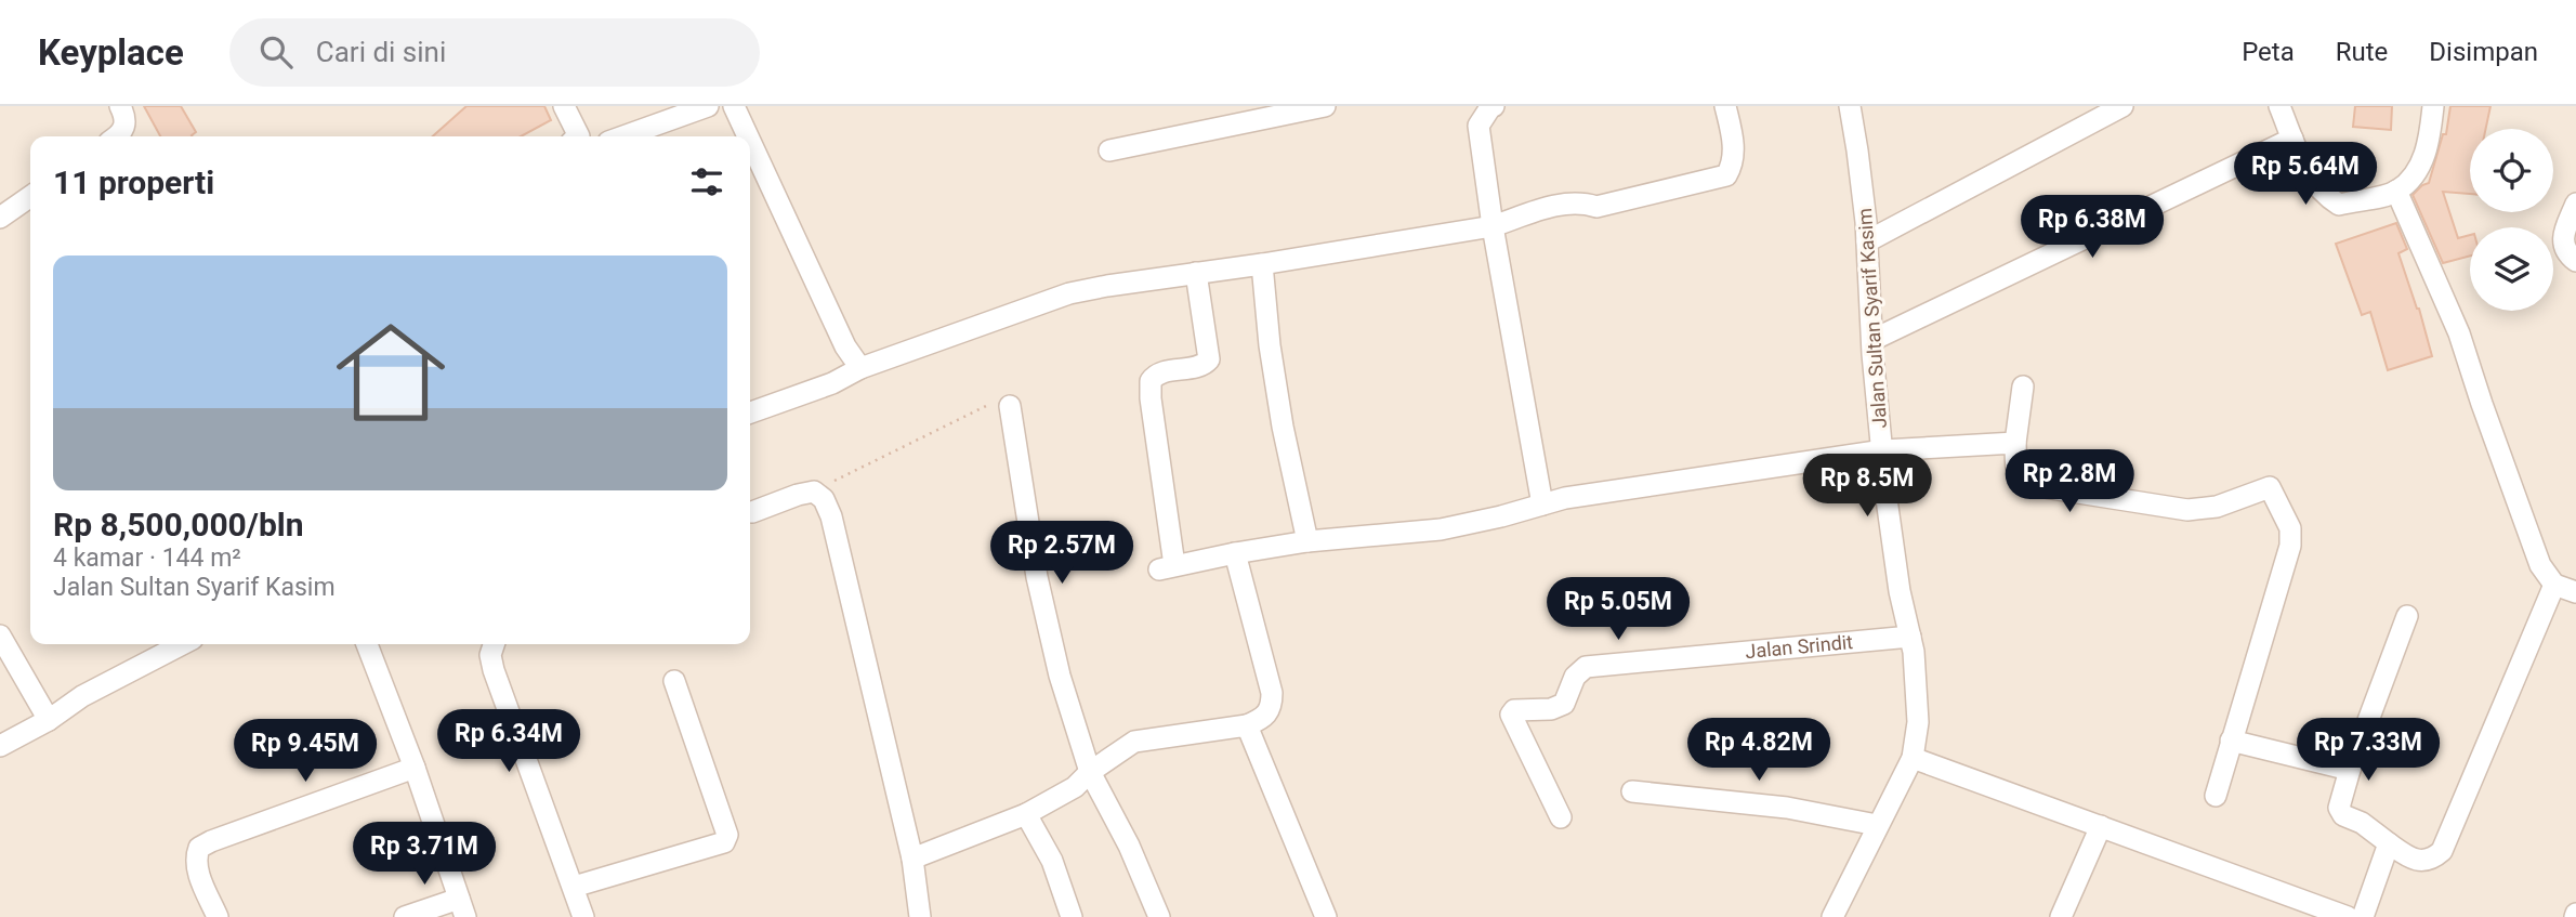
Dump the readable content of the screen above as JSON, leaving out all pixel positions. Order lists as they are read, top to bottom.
{
  "streets": {
    "street": ["Jalan Sultan Syarif Kasim", "Jalan Srindit"]
  },
  "crossings": [
    ["Jalan Sultan Syarif Kasim", "Jalan Srindit"]
  ],
  "page": {
    "header": "Keyplace",
    "search": "Cari di sini",
    "nav": ["Peta", "Rute", "Disimpan"],
    "heading": "11 properti",
    "price": [
      "Rp 5.64M",
      "Rp 6.38M",
      "Rp 2.8M",
      "Rp 8.5M",
      "Rp 2.57M",
      "Rp 5.05M",
      "Rp 6.34M",
      "Rp 4.82M",
      "Rp 7.33M",
      "Rp 9.45M",
      "Rp 3.71M"
    ],
    "list": [
      {
        "name": "Rp 8,500,000/bln",
        "note": "4 kamar · 144 m² · Jalan Sultan Syarif Kasim"
      }
    ]
  }
}
